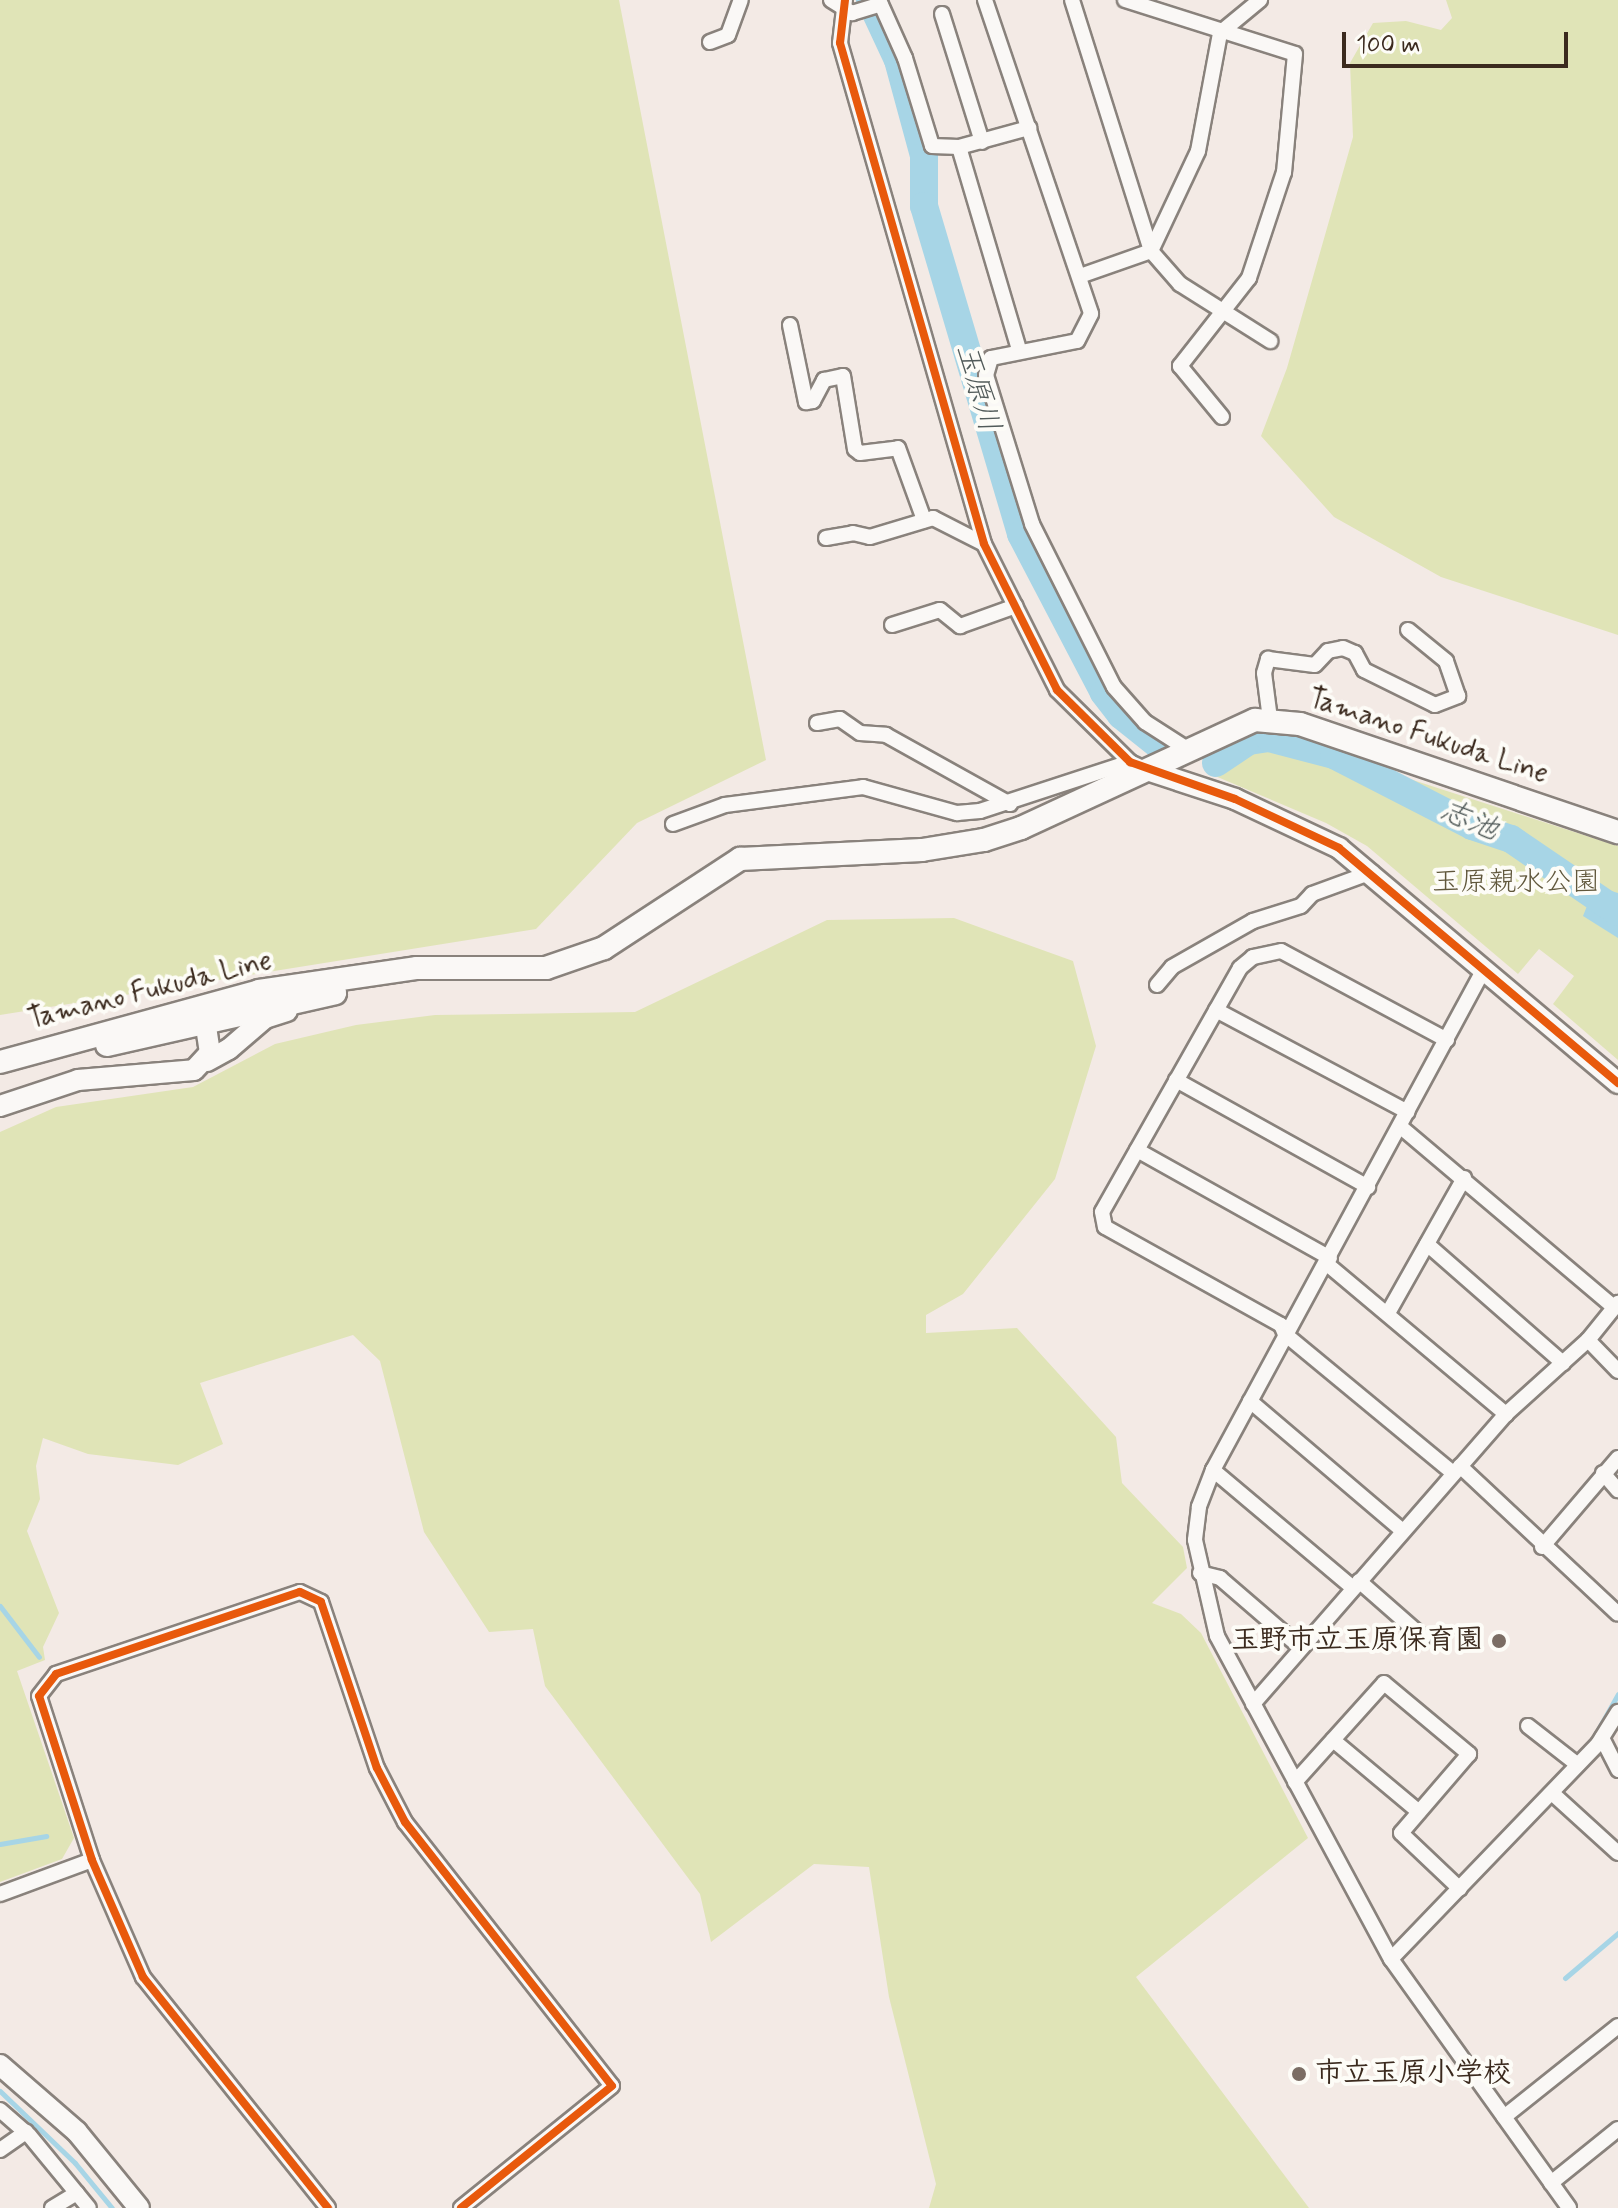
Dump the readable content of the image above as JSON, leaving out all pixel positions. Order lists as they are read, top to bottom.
{
  "streets": {
    "main road": ["Tamano Fukuda Line"]
  },
  "water": ["玉原川", "志池"],
  "parks": ["玉原親水公園"],
  "places": ["玉野市立玉原保育園", "市立玉原小学校"],
  "scale_bar": "100 m"
}
